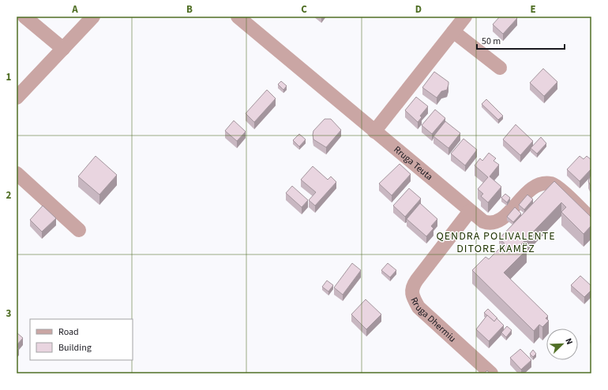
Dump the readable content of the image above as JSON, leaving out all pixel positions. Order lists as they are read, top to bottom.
{
  "streets": {
    "street": ["Rruga Teuta", "Rruga Dhermiu"]
  },
  "crossings": [
    ["Rruga Teuta", "Rruga Dhermiu"]
  ],
  "districts": ["QENDRA POLIVALENTE DITORE KAMËZ"],
  "legend": ["Road", "Building"],
  "scale_bar": "50 m",
  "north": "top right",
  "grid": {
    "columns": [
      "A",
      "B",
      "C",
      "D",
      "E"
    ],
    "rows": ["1", "2", "3"]
  }
}
